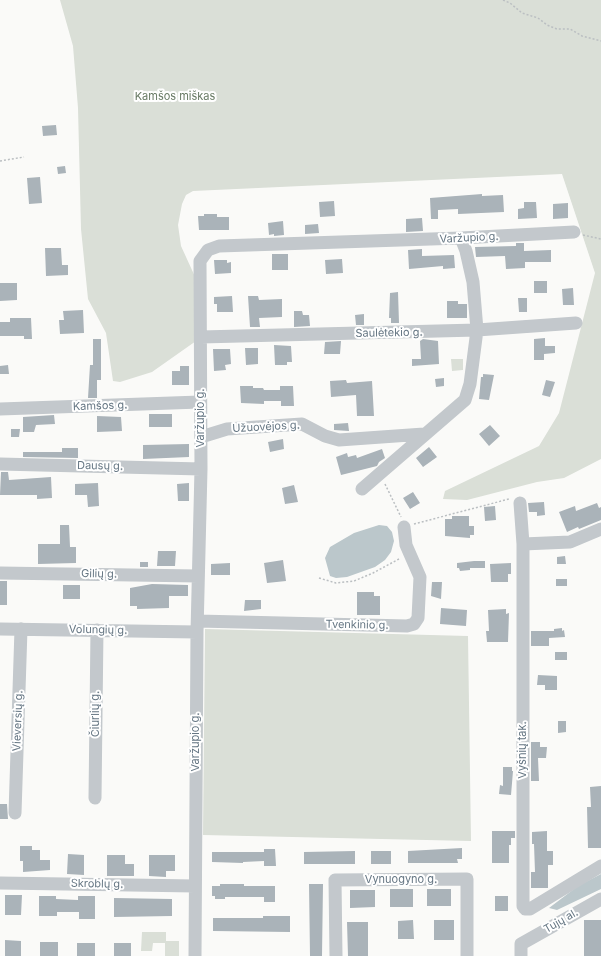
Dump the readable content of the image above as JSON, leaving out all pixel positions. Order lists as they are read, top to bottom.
{
  "streets": {
    "street": [
      "Varžupio g.",
      "Saulėtekio g.",
      "Kamšos g.",
      "Užuovėjos g.",
      "Dausų g.",
      "Gilių g.",
      "Tvenkinio g.",
      "Volungių g.",
      "Čiurlių g.",
      "Vieversių g.",
      "Vyšnių tak.",
      "Vynuogyno g.",
      "Skroblų g.",
      "Tujų al."
    ]
  },
  "crossings": [
    ["Varžupio g.", "Saulėtekio g."],
    ["Varžupio g.", "Kamšos g."],
    ["Varžupio g.", "Užuovėjos g."],
    ["Varžupio g.", "Dausų g."],
    ["Varžupio g.", "Gilių g."],
    ["Varžupio g.", "Tvenkinio g."],
    ["Varžupio g.", "Volungių g."],
    ["Varžupio g.", "Skroblų g."],
    ["Tvenkinio g.", "Volungių g."],
    ["Volungių g.", "Čiurlių g."],
    ["Volungių g.", "Vieversių g."]
  ],
  "parks": ["Kamšos miškas"]
}
